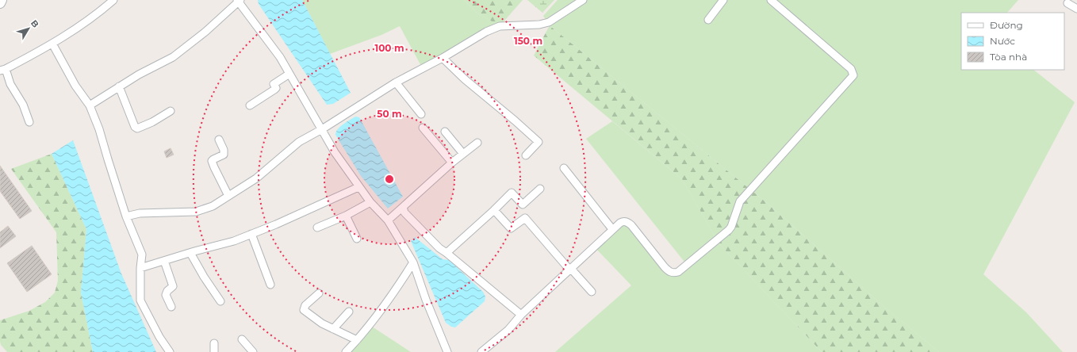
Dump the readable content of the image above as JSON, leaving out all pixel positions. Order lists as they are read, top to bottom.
{
  "legend": ["Đường", "Nước", "Tòa nhà"],
  "north": "top right",
  "rings": ["150 m", "100 m", "50 m"]
}
